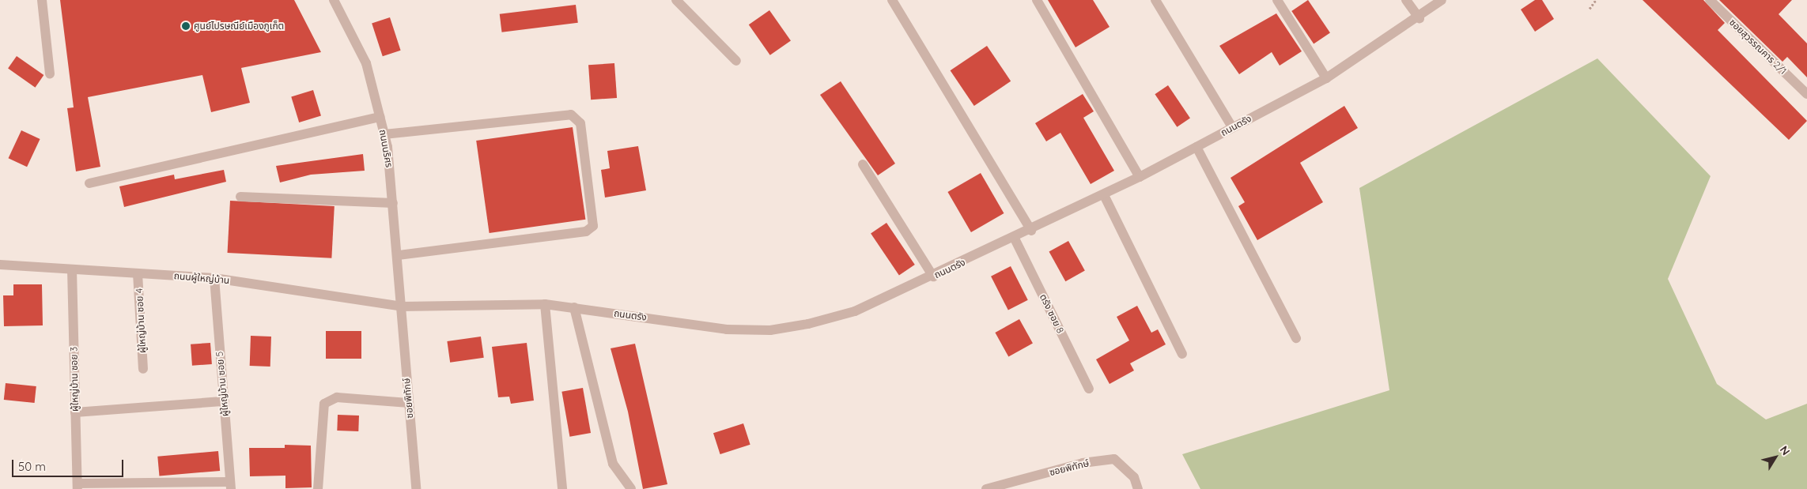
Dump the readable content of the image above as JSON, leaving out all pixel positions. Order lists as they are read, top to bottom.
{
  "streets": {
    "street": [
      "ซอยสุวรรณคาร 2/1",
      "ถนนตรัง",
      "ถนนนริศร",
      "ถนนผู้ใหญ่บ้าน",
      "ตรัง ซอย 8",
      "ผู้ใหญ่บ้าน ซอย 4",
      "ผู้ใหญ่บ้าน ซอย 3",
      "ผู้ใหญ่บ้าน ซอย 5",
      "ซอยพิทักษ์"
    ]
  },
  "crossings": [
    ["ถนนตรัง", "ถนนนริศร"],
    ["ถนนตรัง", "ถนนผู้ใหญ่บ้าน"],
    ["ถนนตรัง", "ตรัง ซอย 8"],
    ["ถนนตรัง", "ซอยพิทักษ์"],
    ["ถนนนริศร", "ถนนผู้ใหญ่บ้าน"],
    ["ถนนนริศร", "ซอยพิทักษ์"],
    ["ถนนผู้ใหญ่บ้าน", "ผู้ใหญ่บ้าน ซอย 4"],
    ["ถนนผู้ใหญ่บ้าน", "ผู้ใหญ่บ้าน ซอย 3"],
    ["ถนนผู้ใหญ่บ้าน", "ผู้ใหญ่บ้าน ซอย 5"],
    ["ถนนผู้ใหญ่บ้าน", "ซอยพิทักษ์"]
  ],
  "places": ["ศูนย์ไปรษณีย์เมืองภูเก็ต"],
  "scale_bar": "50 m",
  "north": "top right"
}
